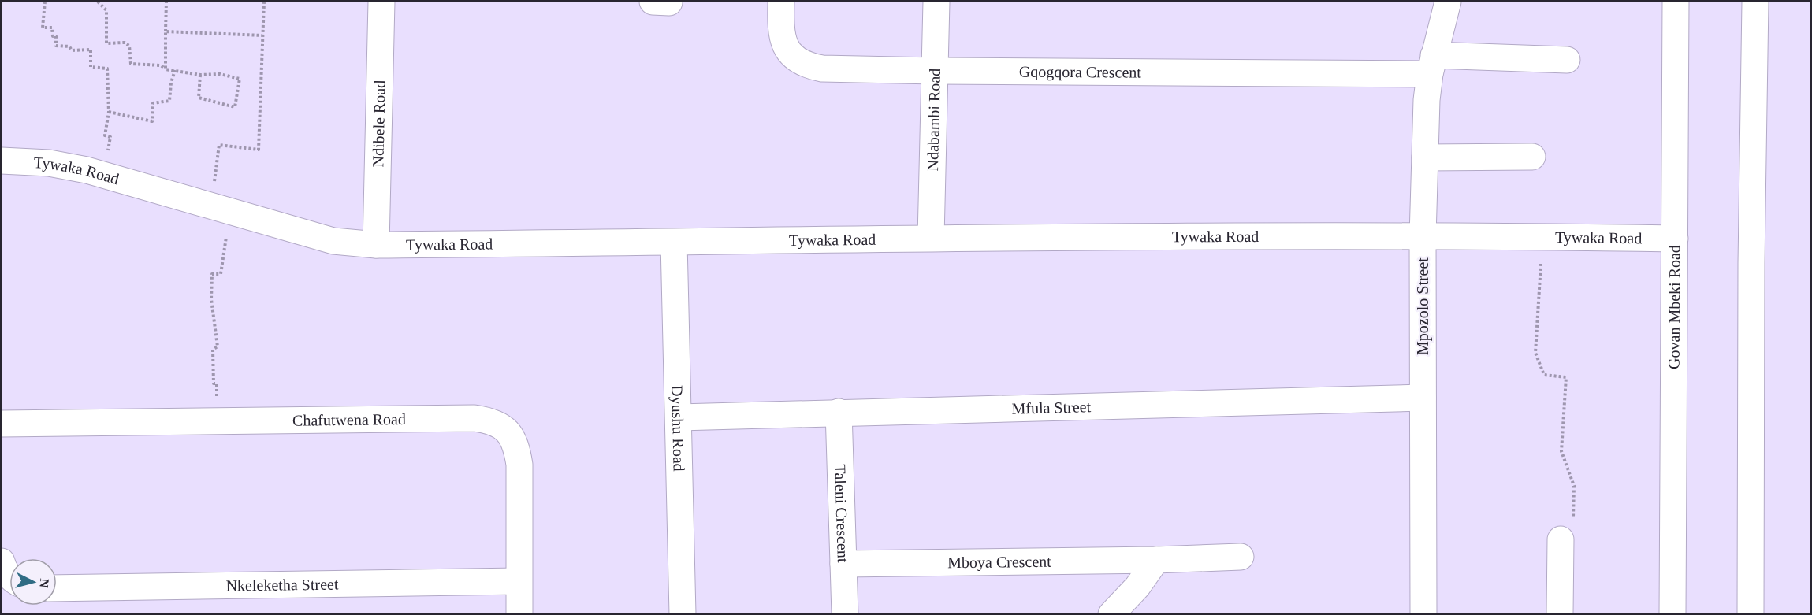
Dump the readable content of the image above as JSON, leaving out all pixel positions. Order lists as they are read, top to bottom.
{
  "streets": {
    "street": [
      "Gqogqora Crescent",
      "Ndabambi Road",
      "Ndibele Road",
      "Tywaka Road",
      "Mpozolo Street",
      "Govan Mbeki Road",
      "Mfula Street",
      "Chafutwena Road",
      "Dyushu Road",
      "Taleni Crescent",
      "Mboya Crescent",
      "Nkeleketha Street"
    ]
  },
  "crossings": [
    ["Gqogqora Crescent", "Ndabambi Road"],
    ["Gqogqora Crescent", "Mpozolo Street"],
    ["Ndabambi Road", "Tywaka Road"],
    ["Ndibele Road", "Tywaka Road"],
    ["Tywaka Road", "Mpozolo Street"],
    ["Tywaka Road", "Govan Mbeki Road"],
    ["Tywaka Road", "Dyushu Road"],
    ["Mpozolo Street", "Mfula Street"],
    ["Mfula Street", "Dyushu Road"],
    ["Mfula Street", "Taleni Crescent"],
    ["Chafutwena Road", "Nkeleketha Street"],
    ["Taleni Crescent", "Mboya Crescent"]
  ],
  "north": "right"
}
